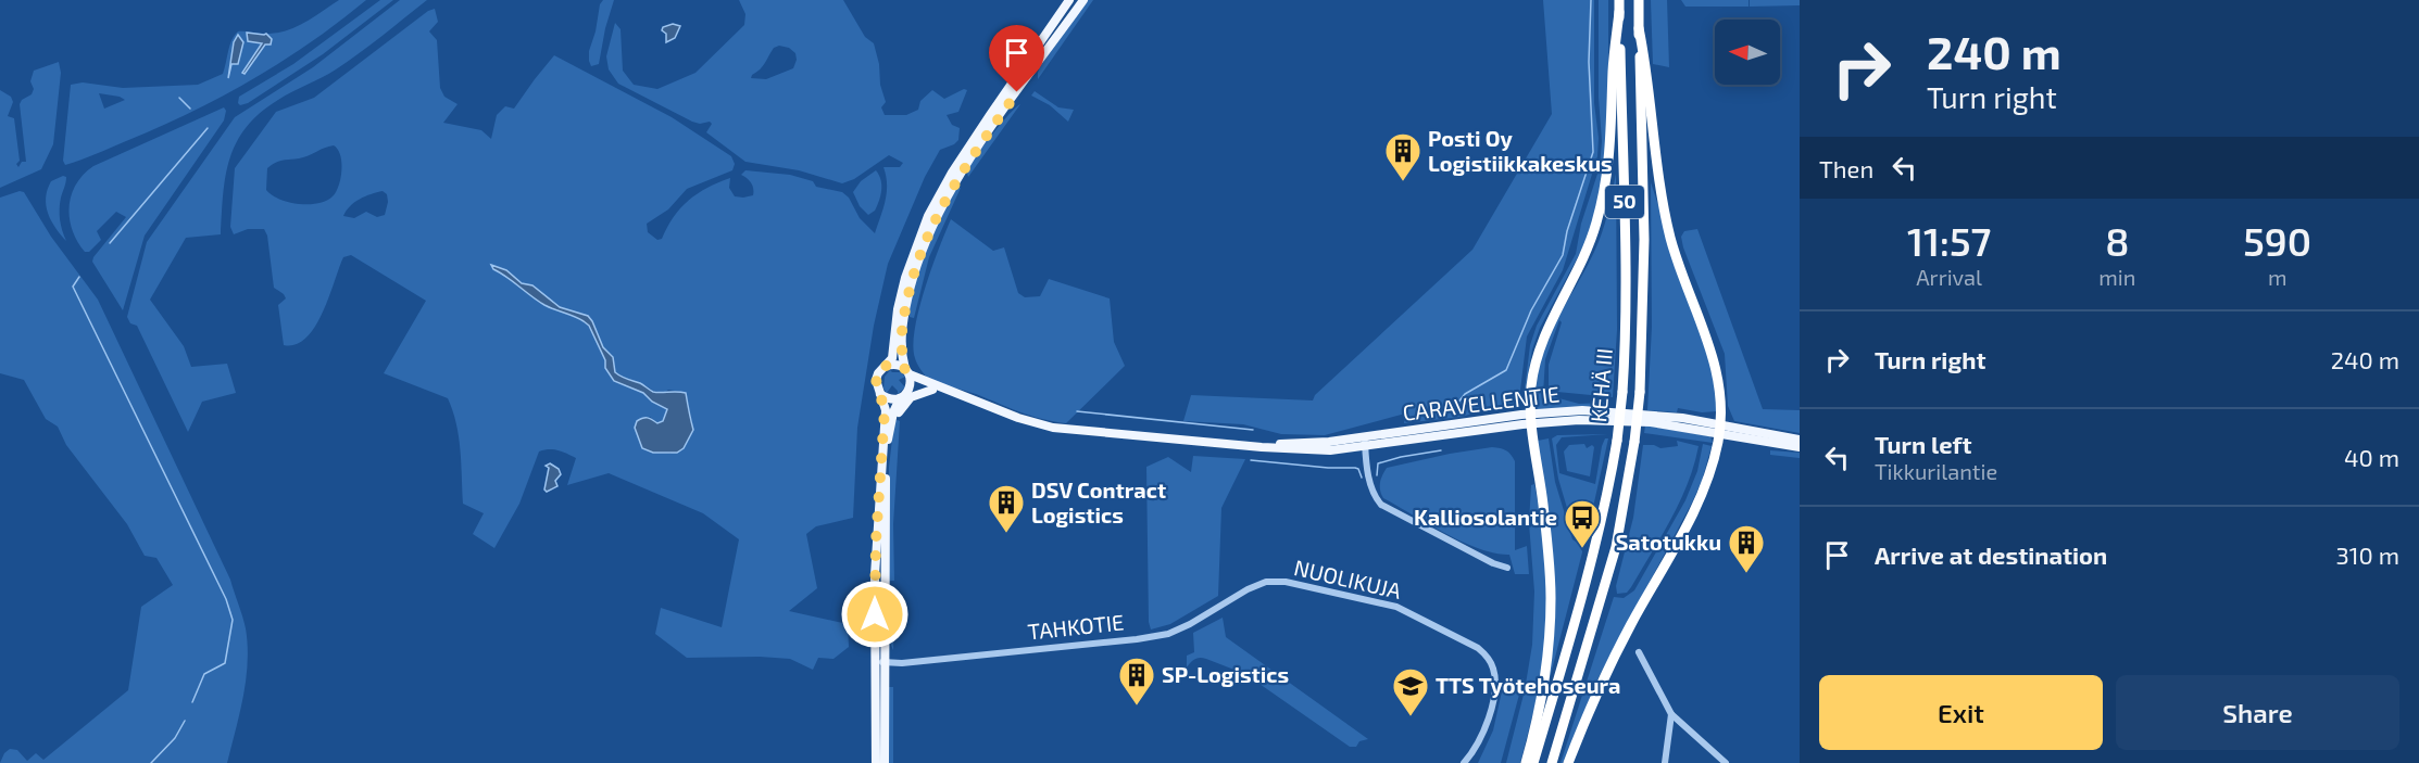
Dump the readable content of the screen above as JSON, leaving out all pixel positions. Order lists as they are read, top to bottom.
{
  "streets": {
    "highway": ["50", "KEHÄ III"],
    "main road": ["CARAVELLENTIE"],
    "street": ["NUOLIKUJA", "TAHKOTIE"]
  },
  "crossings": [
    ["NUOLIKUJA", "TAHKOTIE"]
  ],
  "places": {
    "building": [
      "Posti Oy Logistiikkakeskus",
      "DSV Contract Logistics",
      "Satotukku",
      "SP-Logistics"
    ],
    "bus stop": ["Kalliosolantie"],
    "school or university": ["TTS Työtehoseura"]
  },
  "north": "left",
  "page": {
    "turn": ["240 m", "Turn right"],
    "then": "Then",
    "eta": [
      "11:57",
      "Arrival",
      "8",
      "min",
      "590",
      "m"
    ],
    "list": [
      {
        "name": "Turn right",
        "value": "240 m"
      },
      {
        "name": "Turn left",
        "note": "Tikkurilantie",
        "value": "40 m"
      },
      {
        "name": "Arrive at destination",
        "value": "310 m"
      }
    ],
    "buttons": ["Exit", "Share"]
  }
}
